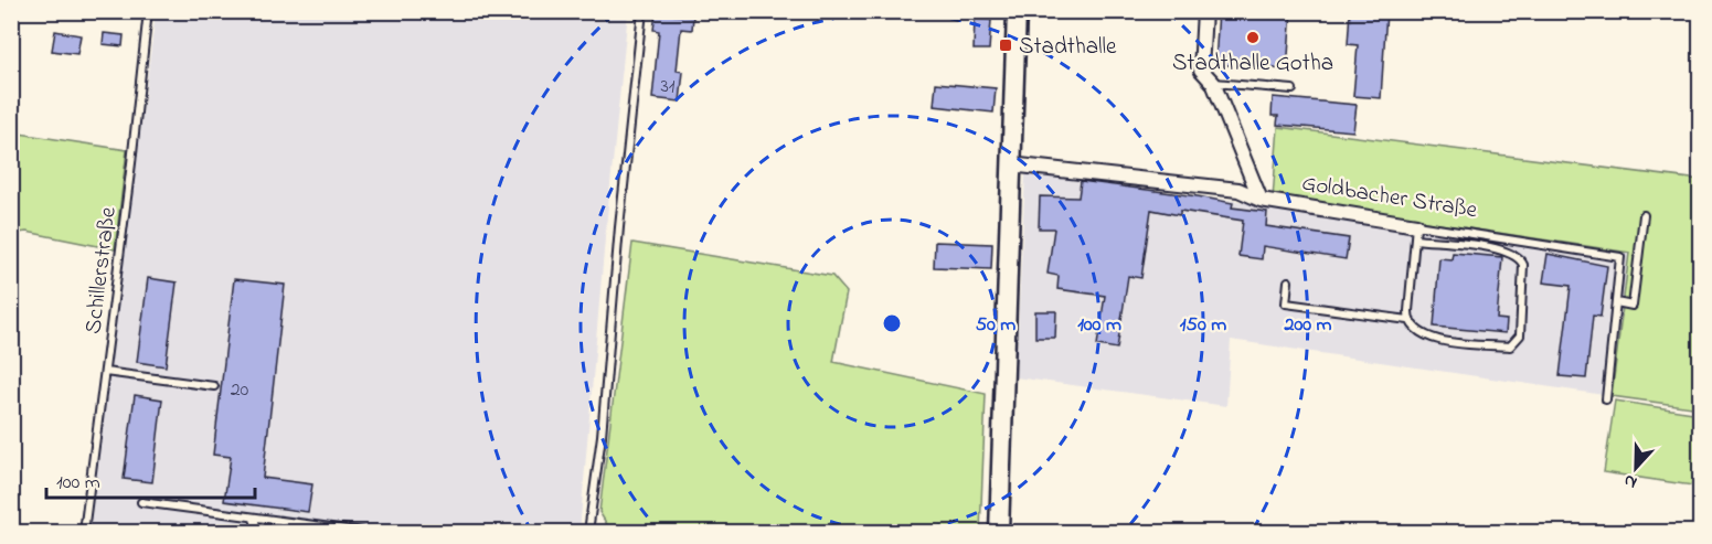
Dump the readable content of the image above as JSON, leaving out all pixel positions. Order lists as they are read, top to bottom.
{
  "streets": {
    "street": ["Goldbacher Straße"],
    "lane": ["Schillerstraße"]
  },
  "places": {
    "other": ["Stadthalle Gotha"],
    "transit": ["Stadthalle"]
  },
  "house_numbers": ["31", "20"],
  "scale_bar": "100 m",
  "north": "bottom",
  "rings": [
    "50 m",
    "100 m",
    "150 m",
    "200 m"
  ]
}
